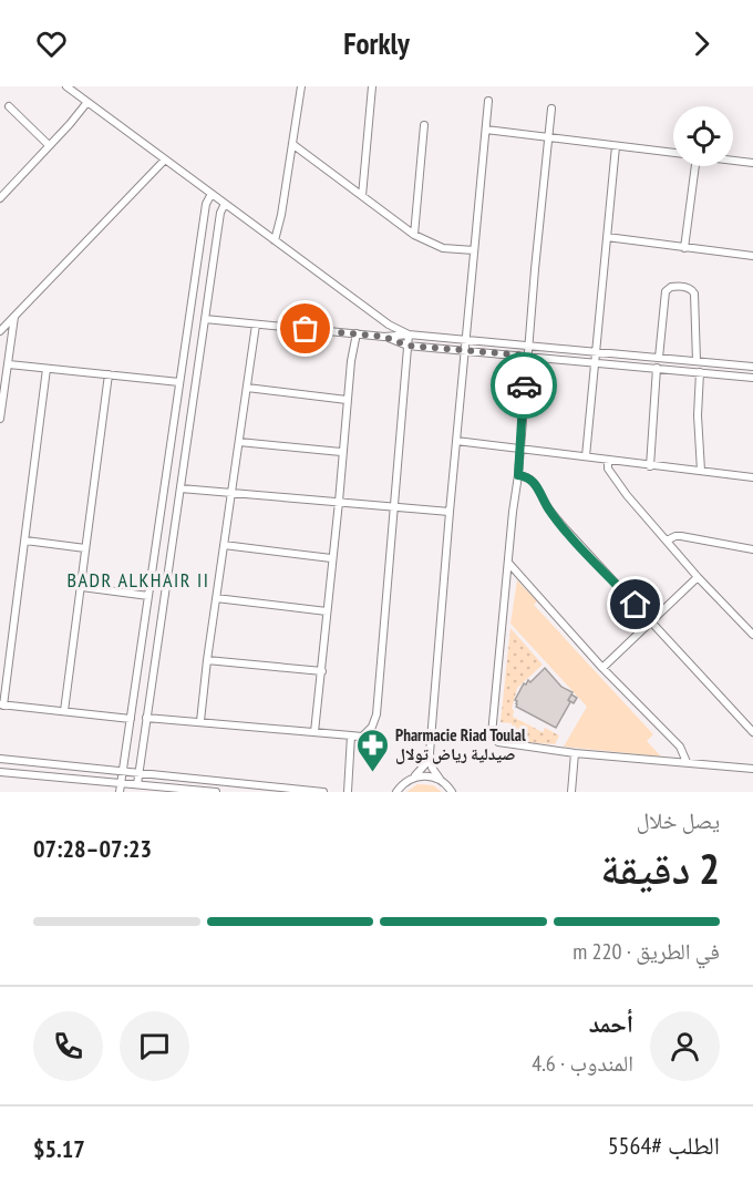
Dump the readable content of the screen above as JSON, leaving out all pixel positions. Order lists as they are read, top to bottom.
{
  "districts": ["BADR ALKHAIR II"],
  "places": {
    "pharmacy": ["Pharmacie Riad Toulal صيدلية رياض تولال"]
  },
  "page": {
    "header": "Forkly",
    "heading": ["2 دقيقة", "يصل خلال", "07:23–07:28"],
    "panel": [
      "أحمد",
      "المندوب · 4.6",
      "الطلب #5564",
      "$5.17"
    ],
    "bar": "في الطريق · 220 m"
  }
}
